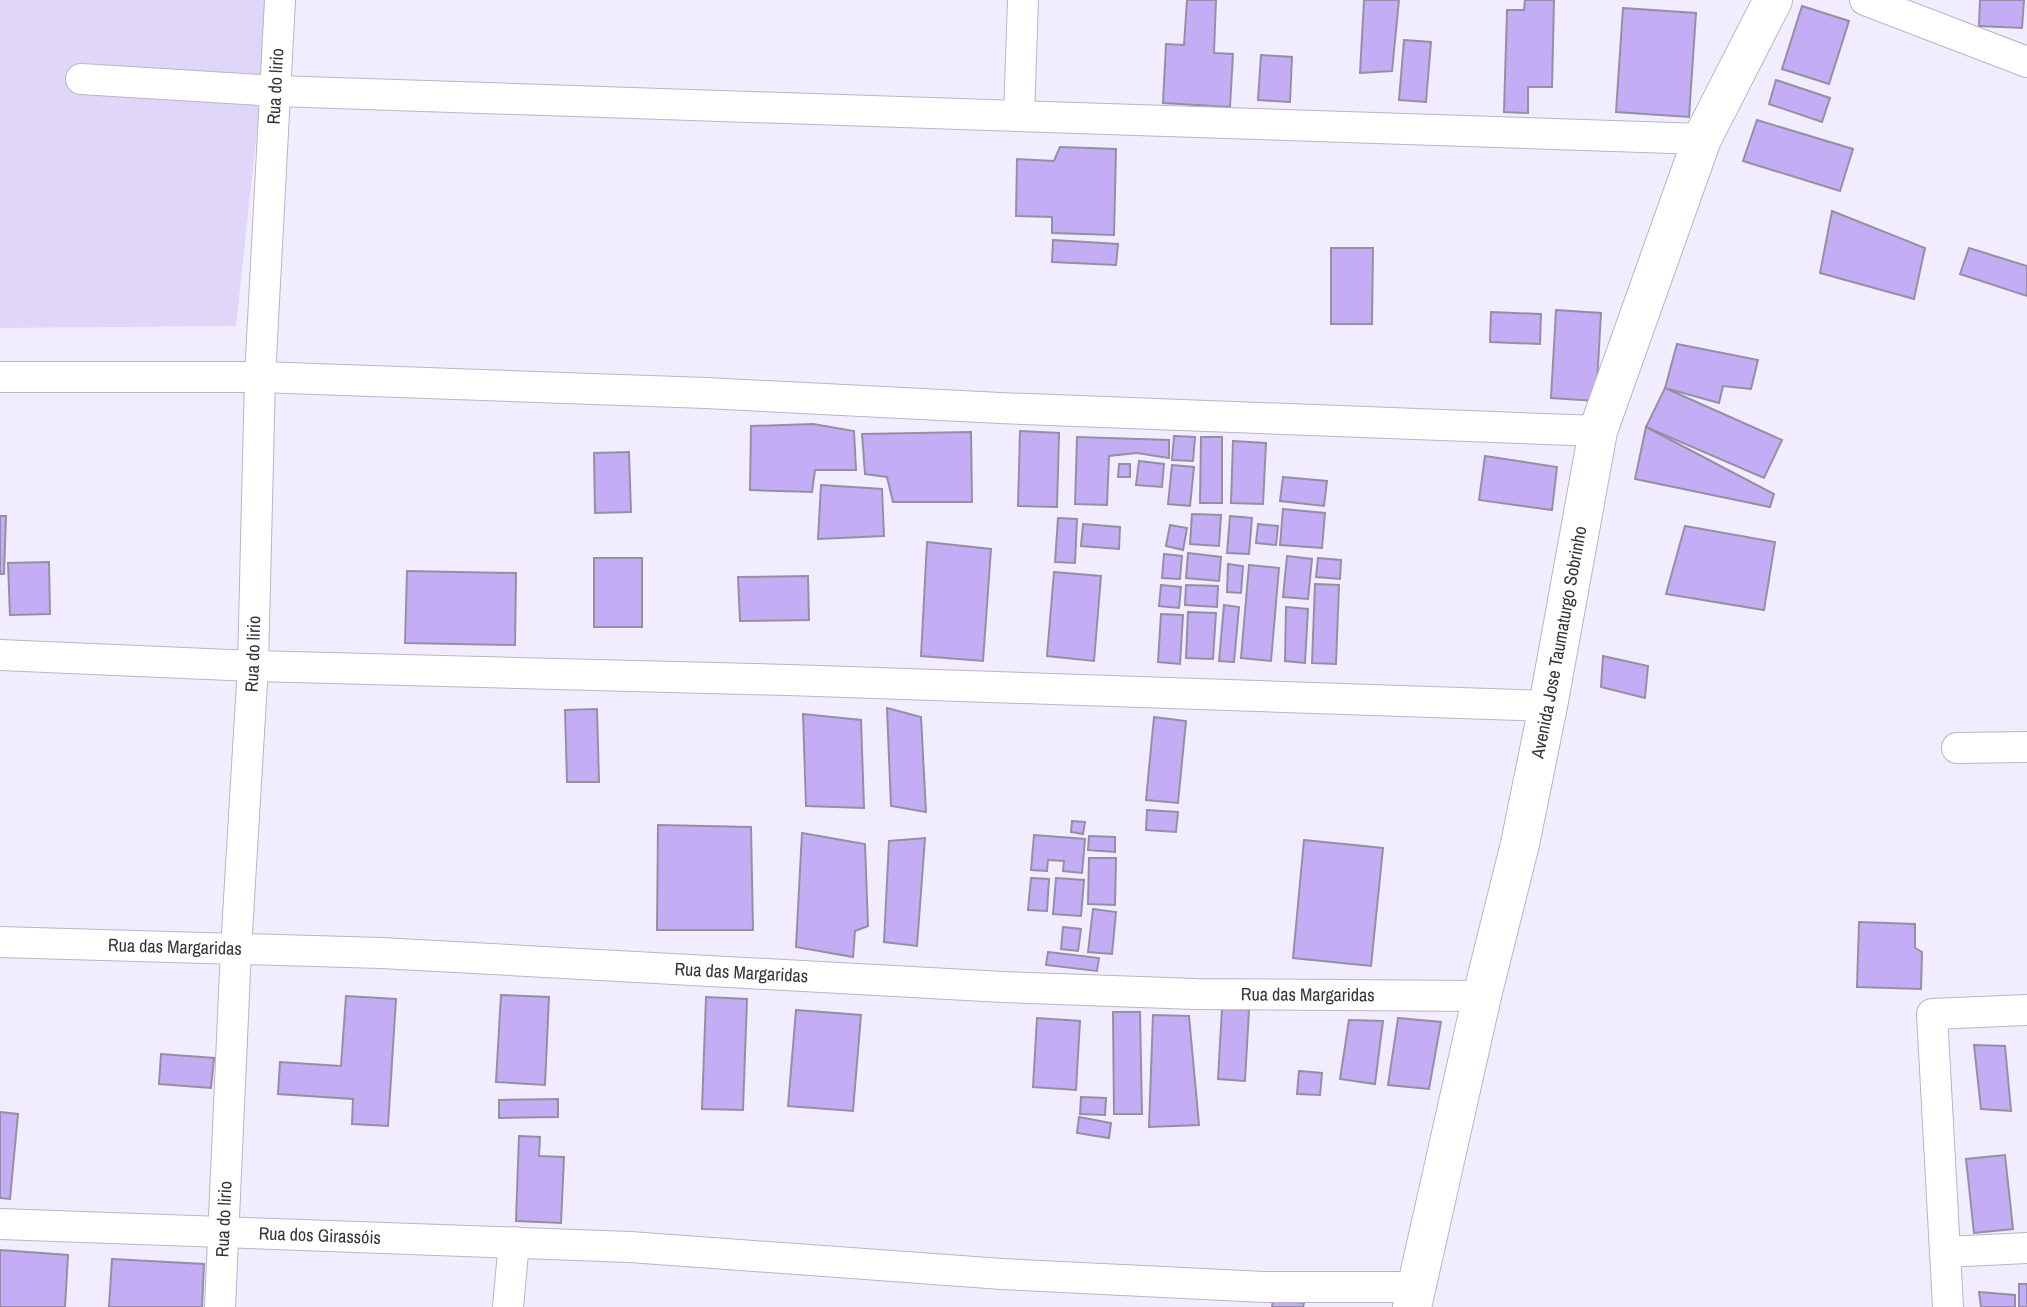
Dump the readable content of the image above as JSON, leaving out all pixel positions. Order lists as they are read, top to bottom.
{
  "streets": {
    "street": [
      "Rua do lirio",
      "Avenida Jose Taumaturgo Sobrinho",
      "Rua das Margaridas",
      "Rua dos Girassóis"
    ]
  },
  "crossings": [
    ["Rua do lirio", "Rua das Margaridas"],
    ["Rua do lirio", "Rua dos Girassóis"],
    ["Avenida Jose Taumaturgo Sobrinho", "Rua das Margaridas"]
  ]
}
